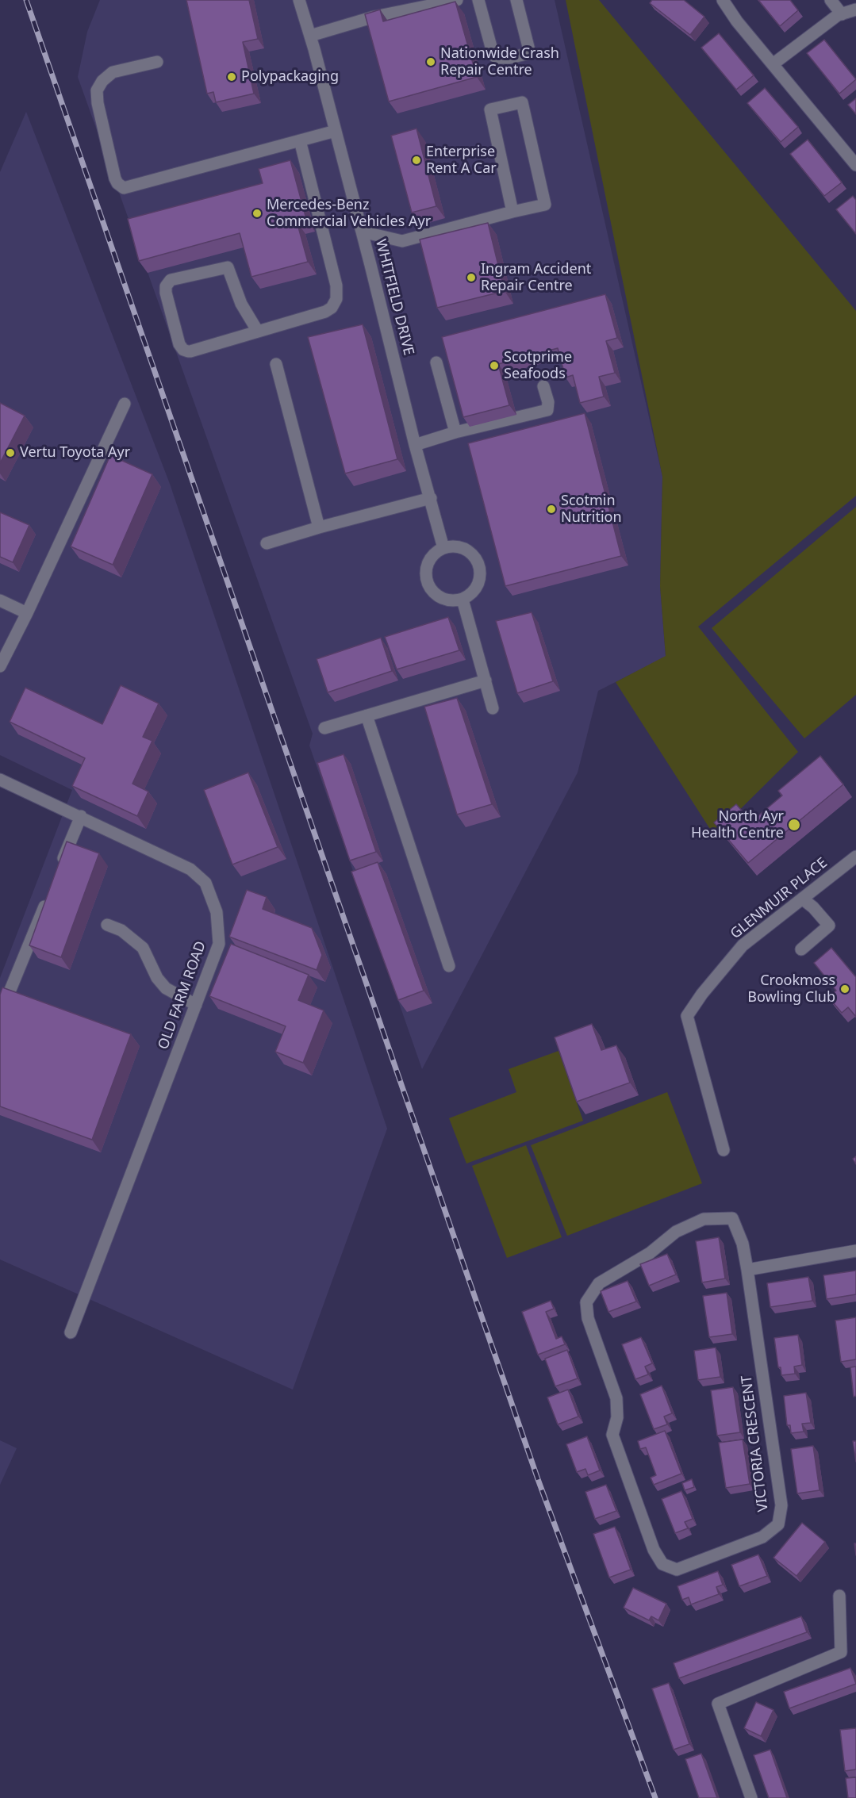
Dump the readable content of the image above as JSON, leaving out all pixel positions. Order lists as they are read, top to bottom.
{
  "streets": {
    "street": [
      "WHITFIELD DRIVE",
      "GLENMUIR PLACE",
      "OLD FARM ROAD",
      "VICTORIA CRESCENT"
    ]
  },
  "places": [
    "Nationwide Crash Repair Centre",
    "Polypackaging",
    "Enterprise Rent A Car",
    "Mercedes-Benz Commercial Vehicles Ayr",
    "Ingram Accident Repair Centre",
    "Scotprime Seafoods",
    "Vertu Toyota Ayr",
    "Scotmin Nutrition",
    "North Ayr Health Centre",
    "Crookmoss Bowling Club"
  ]
}
